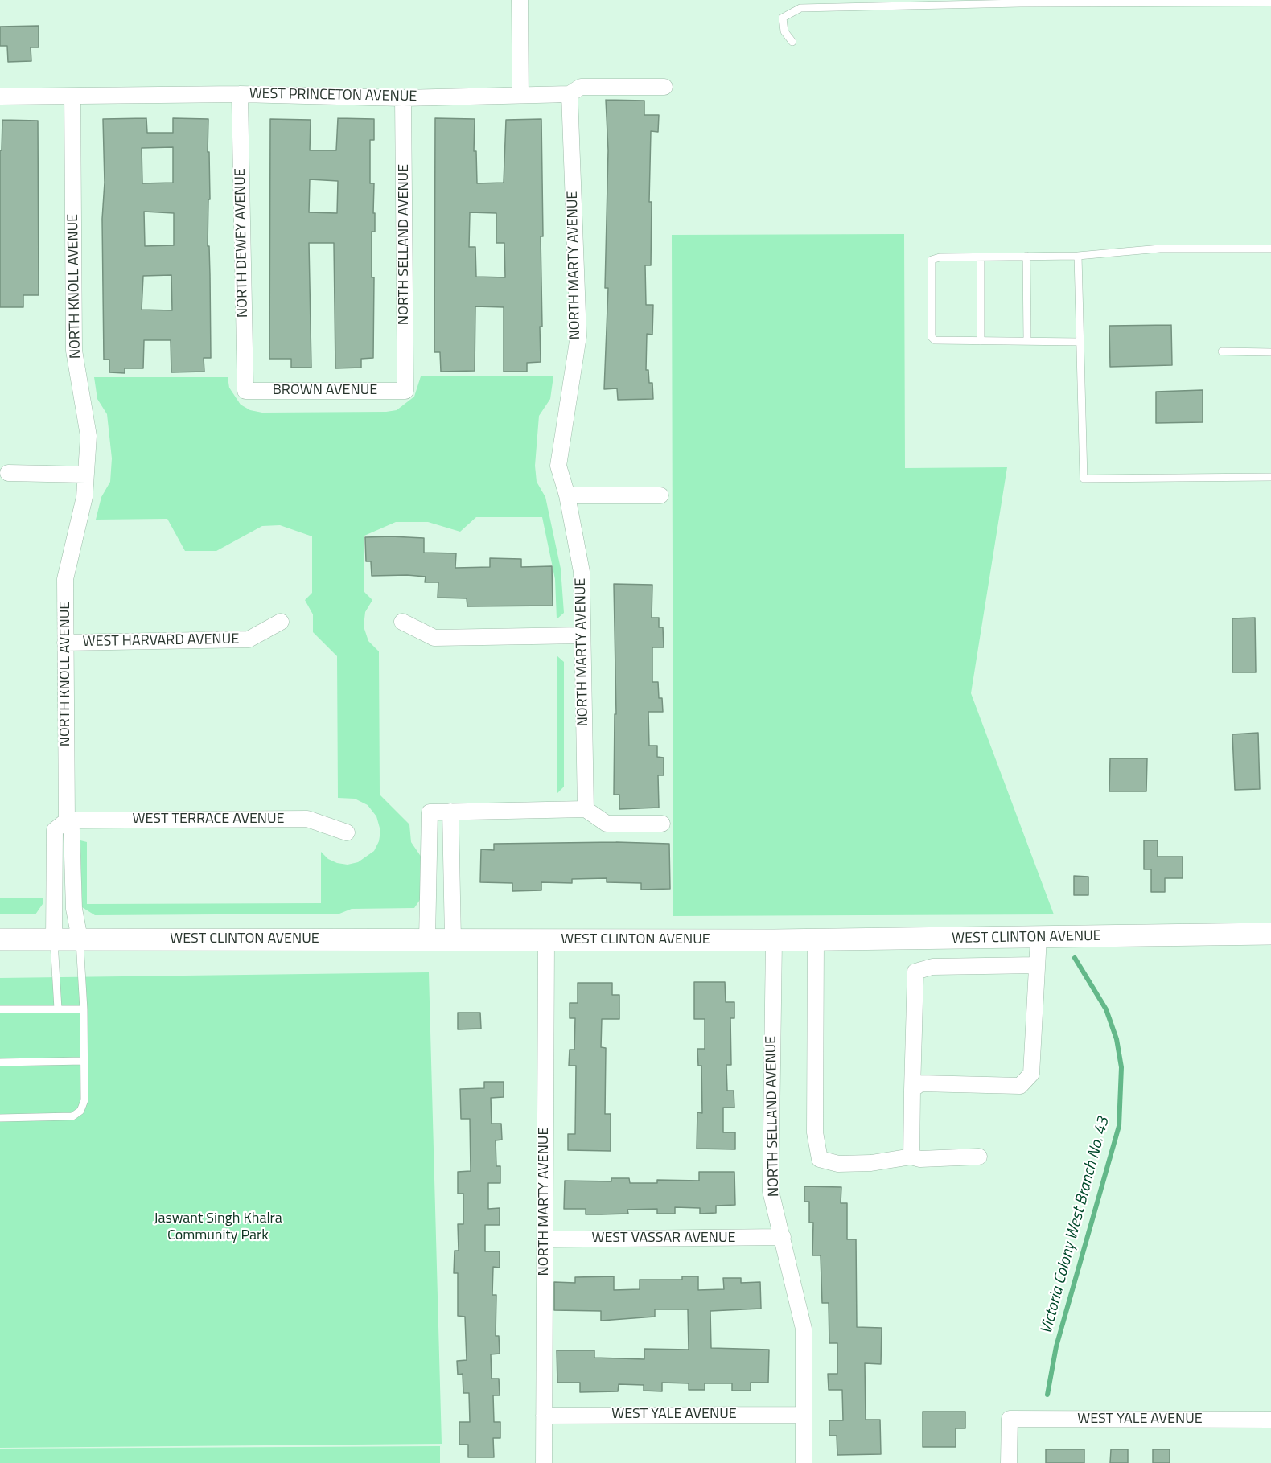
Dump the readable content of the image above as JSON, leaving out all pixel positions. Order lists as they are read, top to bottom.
{
  "streets": {
    "main road": ["WEST CLINTON AVENUE"],
    "street": [
      "WEST PRINCETON AVENUE",
      "NORTH DEWEY AVENUE",
      "NORTH SELLAND AVENUE",
      "NORTH MARTY AVENUE",
      "NORTH KNOLL AVENUE",
      "BROWN AVENUE",
      "WEST HARVARD AVENUE",
      "WEST TERRACE AVENUE",
      "WEST VASSAR AVENUE",
      "WEST YALE AVENUE"
    ]
  },
  "crossings": [
    ["WEST PRINCETON AVENUE", "NORTH DEWEY AVENUE"],
    ["WEST PRINCETON AVENUE", "NORTH SELLAND AVENUE"],
    ["WEST PRINCETON AVENUE", "NORTH MARTY AVENUE"],
    ["WEST PRINCETON AVENUE", "NORTH KNOLL AVENUE"],
    ["NORTH DEWEY AVENUE", "BROWN AVENUE"],
    ["NORTH SELLAND AVENUE", "BROWN AVENUE"],
    ["NORTH SELLAND AVENUE", "WEST CLINTON AVENUE"],
    ["NORTH SELLAND AVENUE", "WEST VASSAR AVENUE"],
    ["NORTH SELLAND AVENUE", "WEST YALE AVENUE"],
    ["NORTH MARTY AVENUE", "WEST CLINTON AVENUE"],
    ["NORTH MARTY AVENUE", "WEST VASSAR AVENUE"],
    ["NORTH MARTY AVENUE", "WEST YALE AVENUE"],
    ["NORTH KNOLL AVENUE", "WEST HARVARD AVENUE"],
    ["NORTH KNOLL AVENUE", "WEST TERRACE AVENUE"],
    ["NORTH KNOLL AVENUE", "WEST CLINTON AVENUE"]
  ],
  "water": ["Victoria Colony West Branch No. 43"],
  "parks": ["Jaswant Singh Khalra Community Park"]
}
